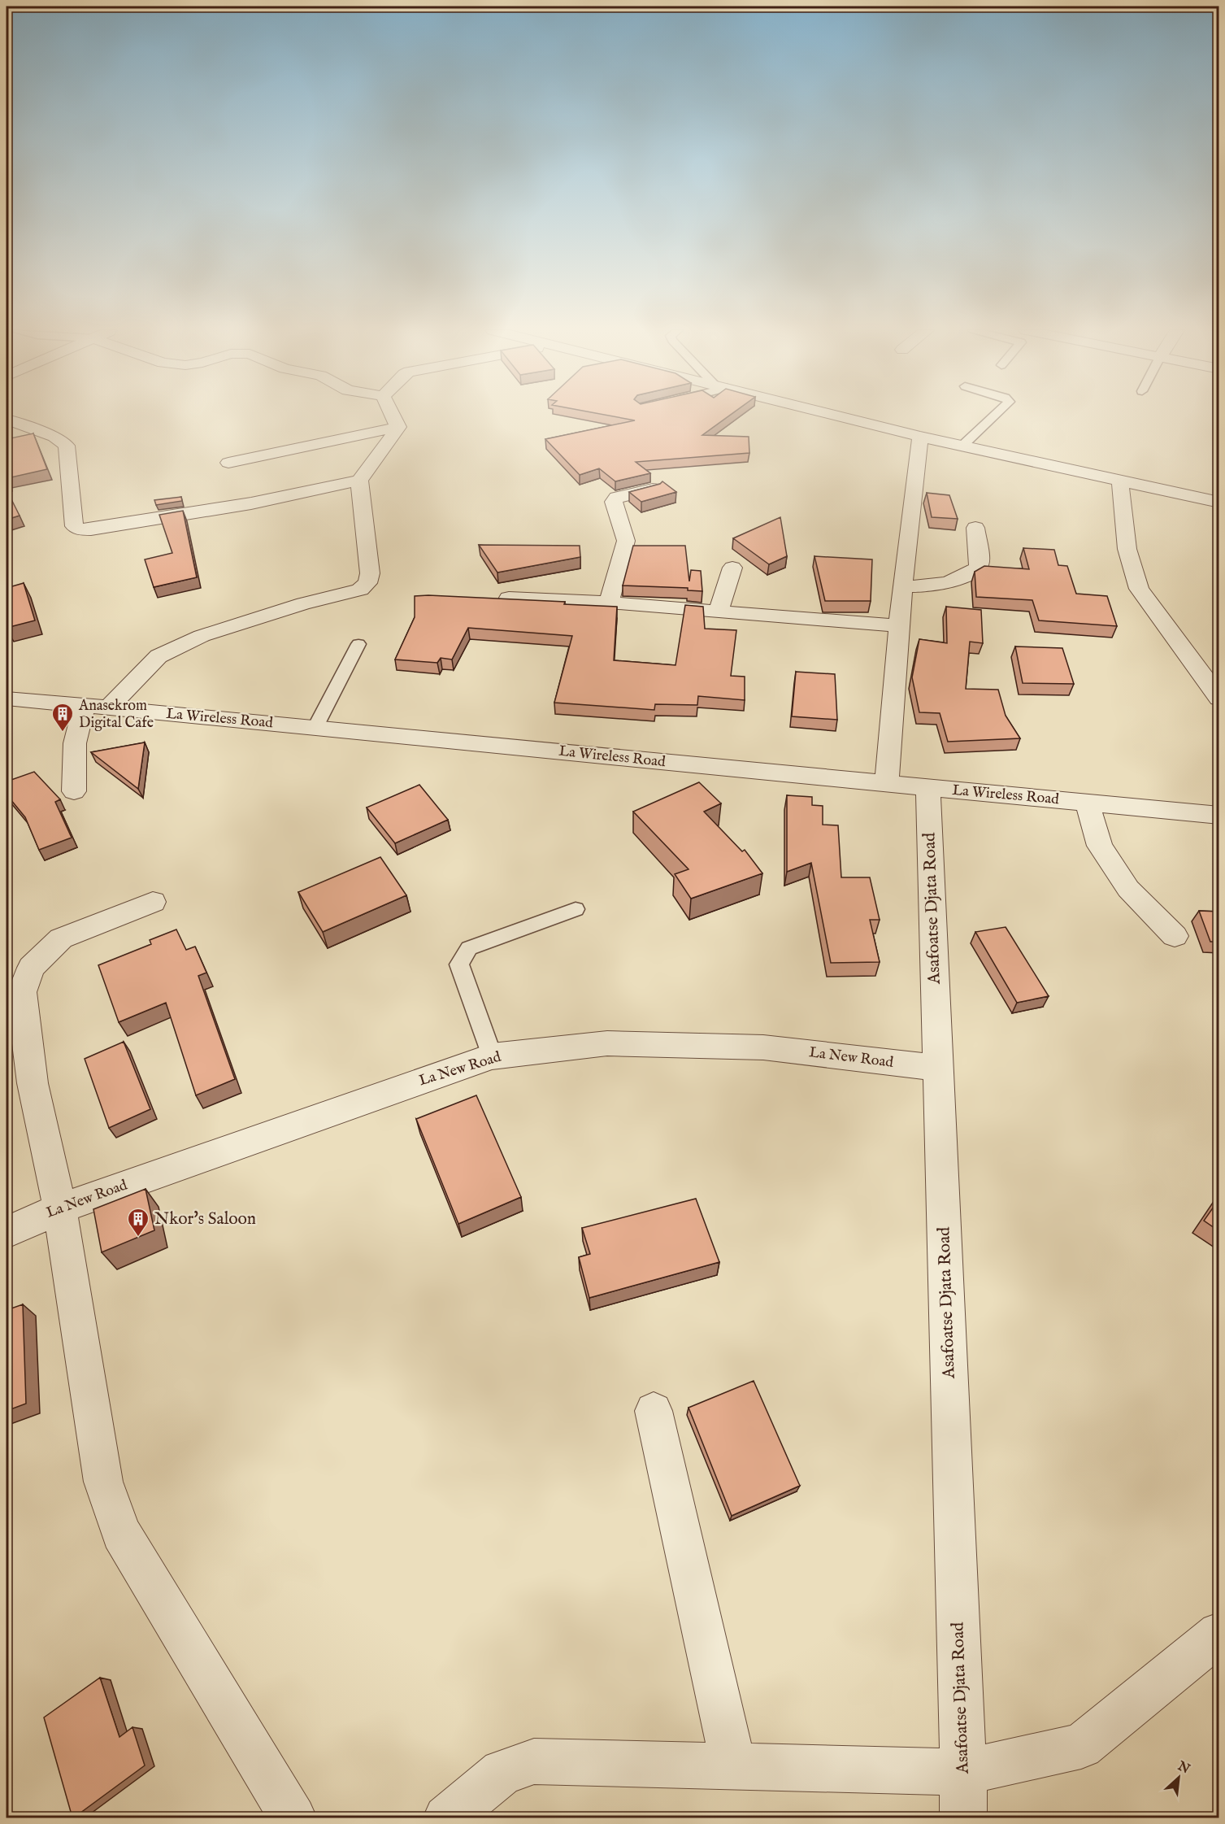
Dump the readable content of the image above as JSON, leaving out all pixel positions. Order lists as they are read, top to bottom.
{
  "streets": {
    "street": ["La Wireless Road", "Asafoatse Djata Road", "La New Road"]
  },
  "crossings": [
    ["La Wireless Road", "Asafoatse Djata Road"],
    ["Asafoatse Djata Road", "La New Road"]
  ],
  "places": {
    "building": ["Anasekrom Digital Cafe", "Nkor's Saloon"]
  },
  "north": "top right"
}
